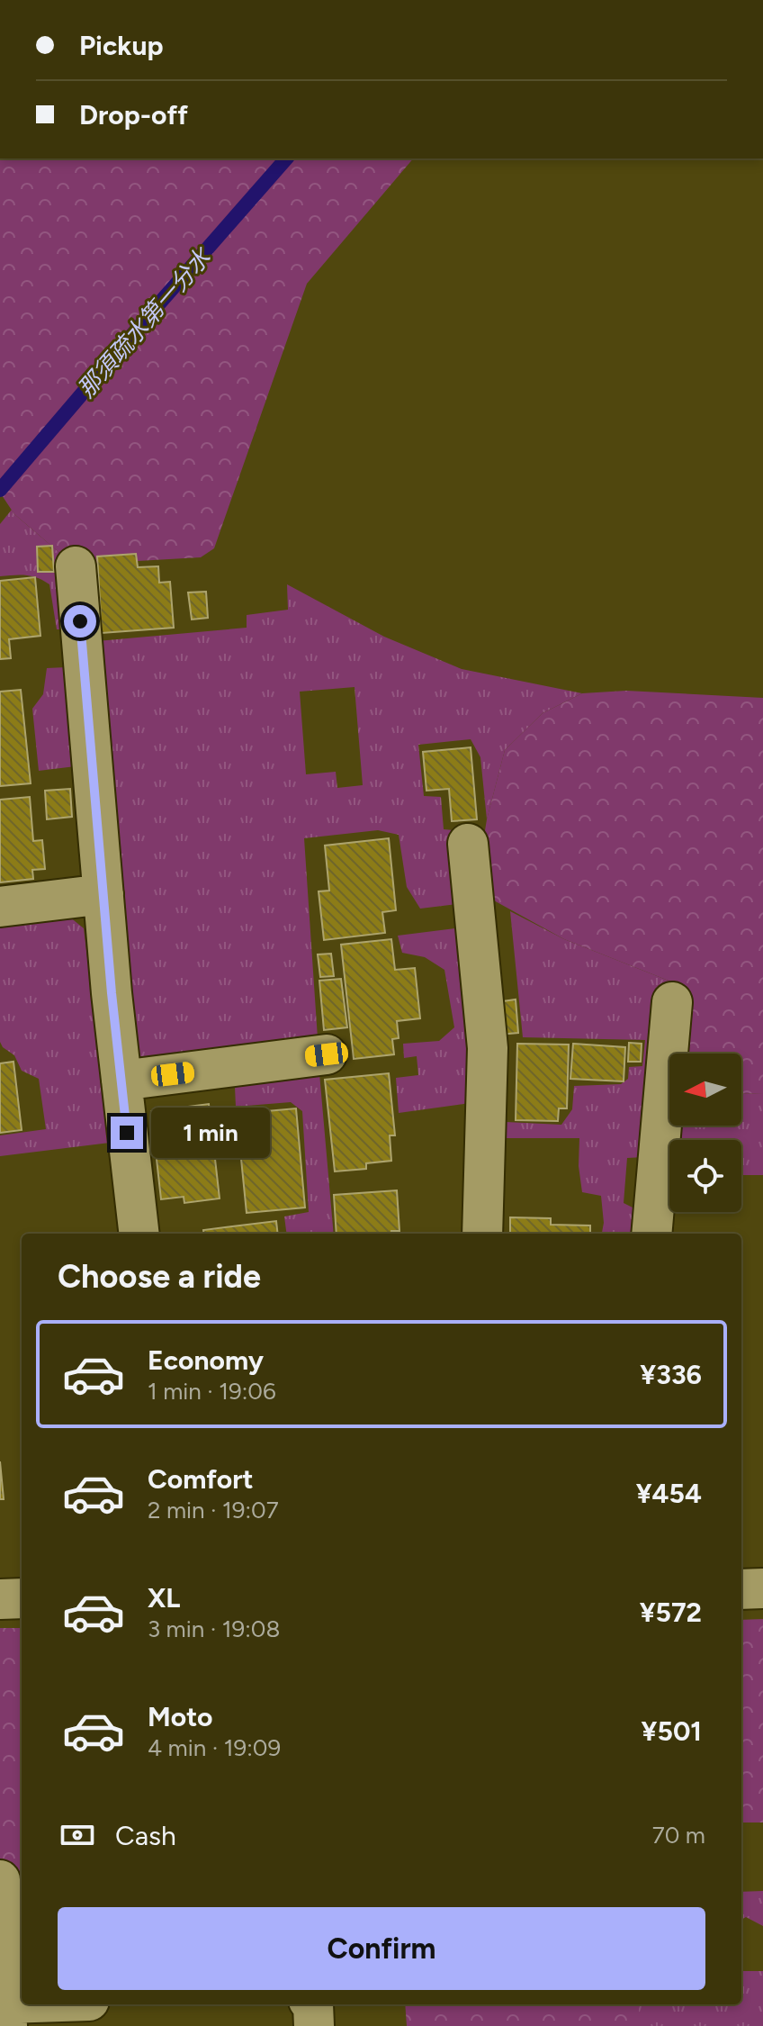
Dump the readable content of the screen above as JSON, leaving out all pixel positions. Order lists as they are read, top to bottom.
{
  "water": ["那須疏水第一分水"],
  "north": "left",
  "page": {
    "banner": ["Pickup", "Drop-off"],
    "bubble": "1 min",
    "heading": "Choose a ride",
    "list": [
      {
        "name": "Economy",
        "note": "1 min · 19:06",
        "value": "¥336"
      },
      {
        "name": "Comfort",
        "note": "2 min · 19:07",
        "value": "¥454"
      },
      {
        "name": "XL",
        "note": "3 min · 19:08",
        "value": "¥572"
      },
      {
        "name": "Moto",
        "note": "4 min · 19:09",
        "value": "¥501"
      }
    ],
    "pay": ["Cash", "70 m"],
    "buttons": "Confirm"
  }
}
